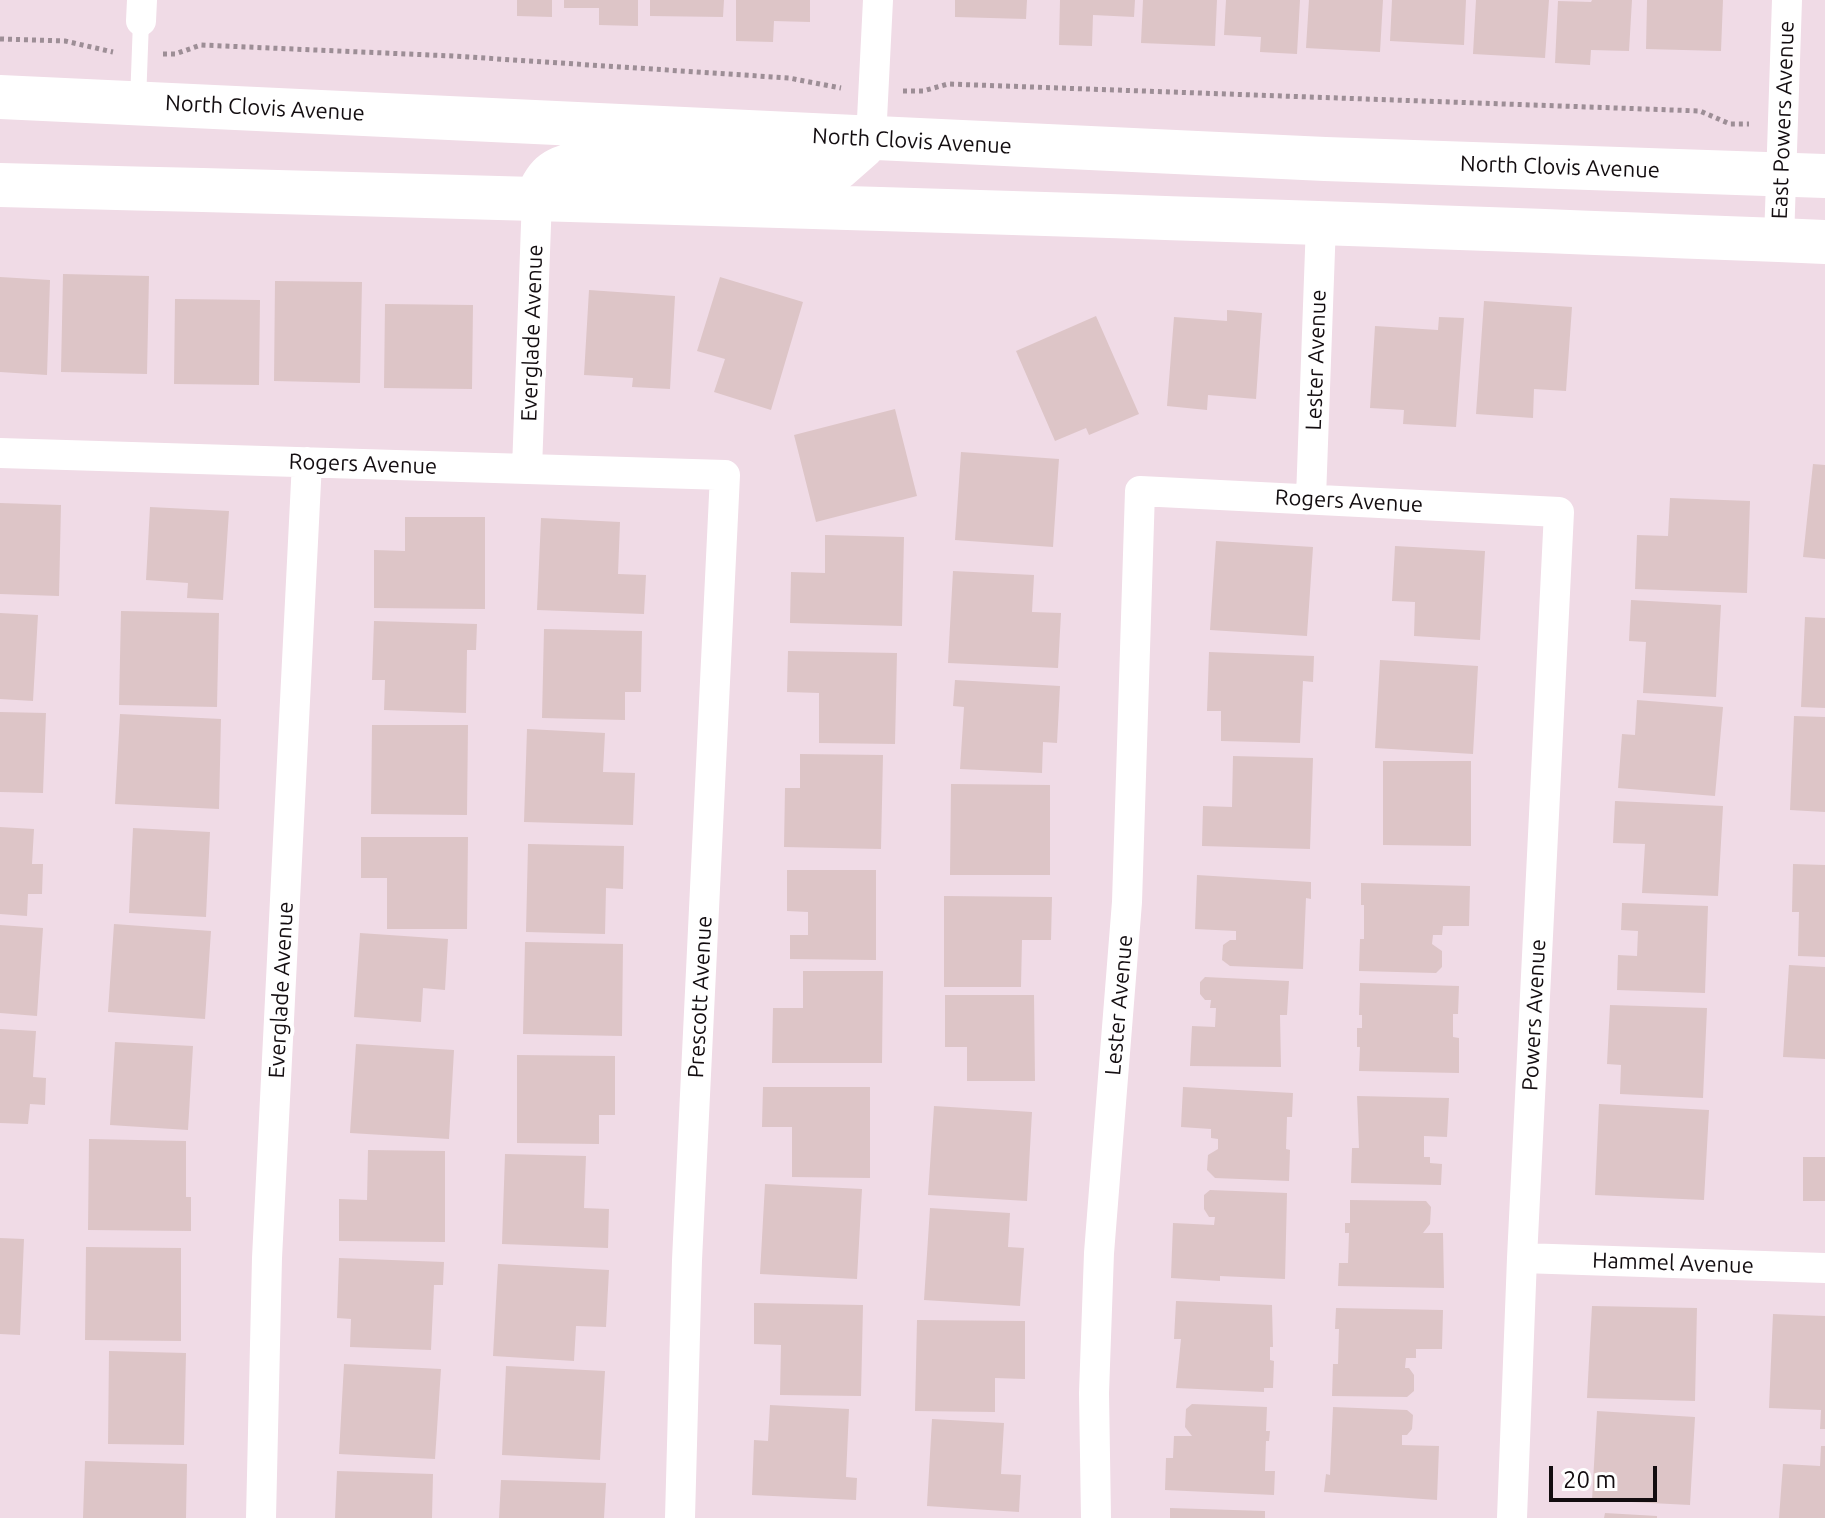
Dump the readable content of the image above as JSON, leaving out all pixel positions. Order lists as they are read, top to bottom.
{
  "streets": {
    "main road": ["North Clovis Avenue"],
    "street": [
      "East Powers Avenue",
      "Everglade Avenue",
      "Lester Avenue",
      "Rogers Avenue",
      "Prescott Avenue",
      "Powers Avenue",
      "Hammel Avenue"
    ]
  },
  "crossings": [
    ["North Clovis Avenue", "East Powers Avenue"],
    ["Everglade Avenue", "Rogers Avenue"],
    ["Lester Avenue", "Rogers Avenue"],
    ["Rogers Avenue", "Prescott Avenue"],
    ["Rogers Avenue", "Powers Avenue"],
    ["Powers Avenue", "Hammel Avenue"]
  ],
  "scale_bar": "20 m"
}
